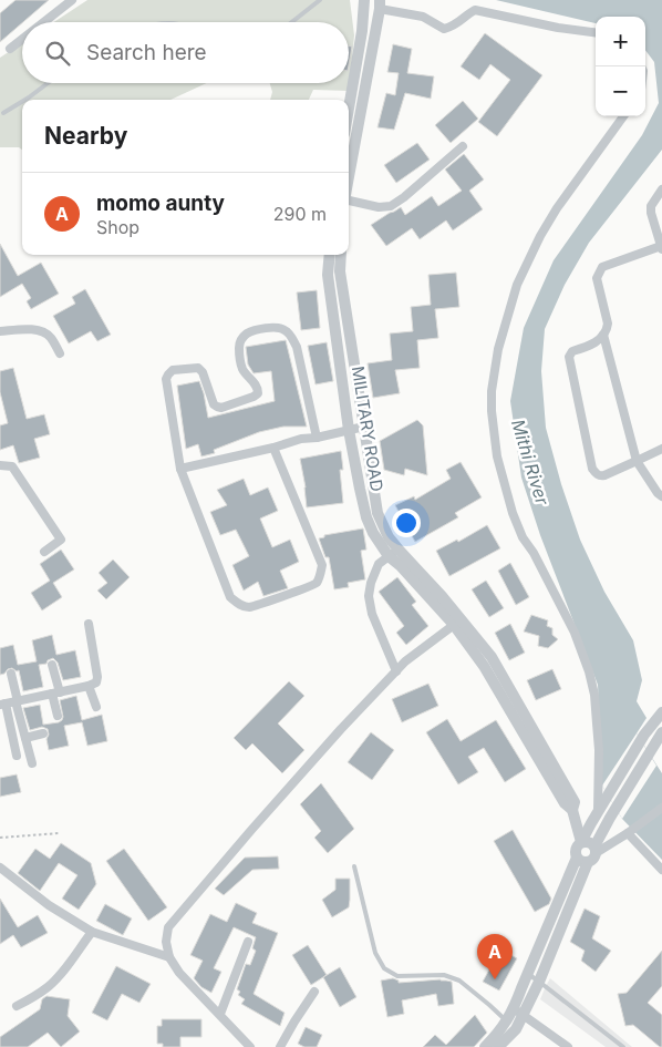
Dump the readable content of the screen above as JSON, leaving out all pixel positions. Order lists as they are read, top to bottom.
{
  "streets": {
    "street": ["MILITARY ROAD"]
  },
  "water": ["Mithi River"],
  "page": {
    "map_buttons": ["+", "−"],
    "search": "Search here",
    "heading": "Nearby",
    "list": [
      {
        "mark": "A",
        "name": "momo aunty",
        "note": "Shop",
        "value": "290 m"
      }
    ],
    "pins": "A"
  }
}
